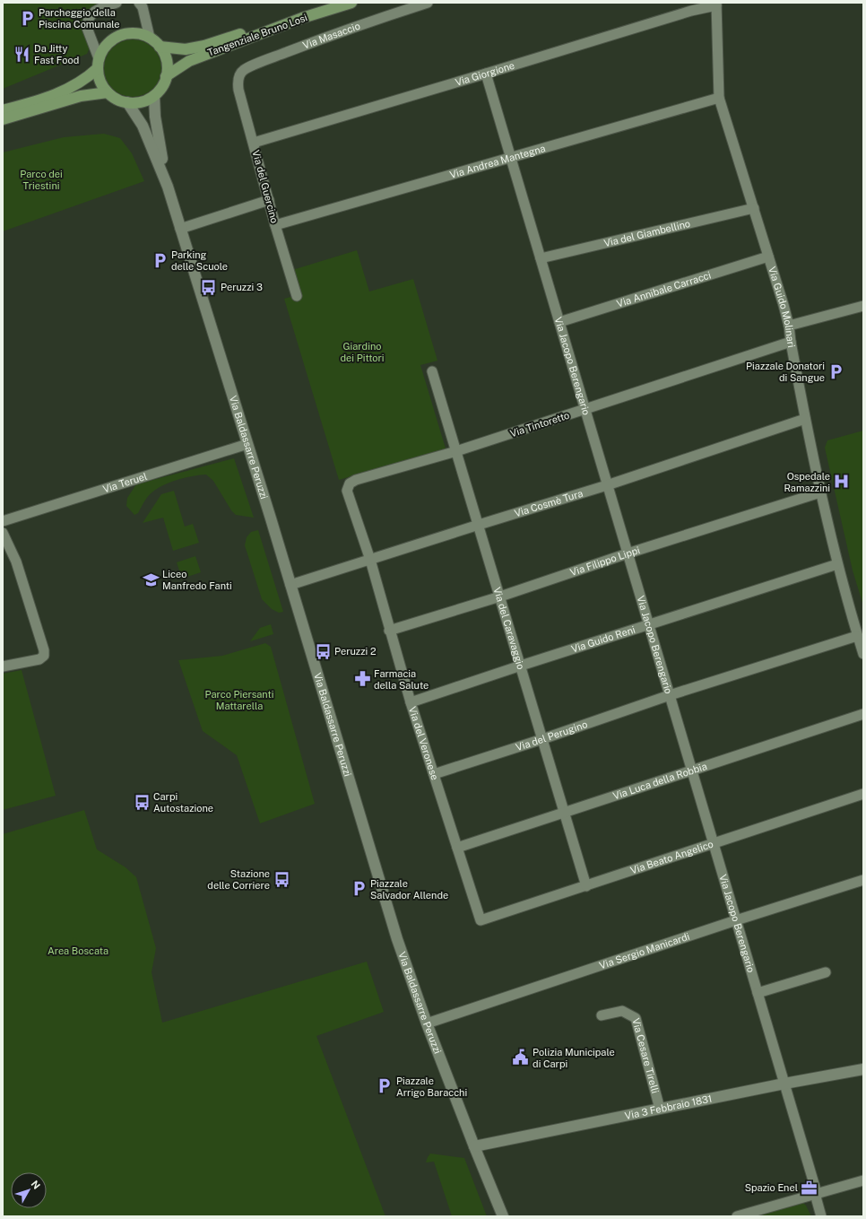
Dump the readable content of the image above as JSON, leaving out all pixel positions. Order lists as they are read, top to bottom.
{
  "streets": {
    "main road": ["Tangenziale Bruno Losi"],
    "street": [
      "Via Masaccio",
      "Via Giorgione",
      "Via Andrea Mantegna",
      "Via del Guercino",
      "Via del Giambellino",
      "Via Annibale Carracci",
      "Via Guido Molinari",
      "Via Jacopo Berengario",
      "Via Tintoretto",
      "Via Baldassarre Peruzzi",
      "Via Teruel",
      "Via Cosmè Tura",
      "Via Filippo Lippi",
      "Via del Caravaggio",
      "Via Guido Reni",
      "Via del Perugino",
      "Via del Veronese",
      "Via Luca della Robbia",
      "Via Beato Angelico",
      "Via Sergio Manicardi",
      "Via Cesare Tirelli",
      "Via 3 Febbraio 1831"
    ]
  },
  "crossings": [
    ["Tangenziale Bruno Losi", "Via Baldassarre Peruzzi"],
    ["Via Masaccio", "Via del Guercino"],
    ["Via Giorgione", "Via del Guercino"],
    ["Via Giorgione", "Via Guido Molinari"],
    ["Via Giorgione", "Via Jacopo Berengario"],
    ["Via Andrea Mantegna", "Via del Guercino"],
    ["Via Andrea Mantegna", "Via Guido Molinari"],
    ["Via Andrea Mantegna", "Via Jacopo Berengario"],
    ["Via del Giambellino", "Via Guido Molinari"],
    ["Via del Giambellino", "Via Jacopo Berengario"],
    ["Via Annibale Carracci", "Via Guido Molinari"],
    ["Via Annibale Carracci", "Via Jacopo Berengario"],
    ["Via Guido Molinari", "Via Tintoretto"],
    ["Via Guido Molinari", "Via Cosmè Tura"],
    ["Via Guido Molinari", "Via Filippo Lippi"],
    ["Via Guido Molinari", "Via Guido Reni"],
    ["Via Guido Molinari", "Via del Perugino"],
    ["Via Jacopo Berengario", "Via Tintoretto"],
    ["Via Jacopo Berengario", "Via Cosmè Tura"],
    ["Via Jacopo Berengario", "Via Filippo Lippi"],
    ["Via Jacopo Berengario", "Via Guido Reni"],
    ["Via Jacopo Berengario", "Via del Perugino"],
    ["Via Jacopo Berengario", "Via Luca della Robbia"],
    ["Via Jacopo Berengario", "Via Beato Angelico"],
    ["Via Jacopo Berengario", "Via Sergio Manicardi"],
    ["Via Jacopo Berengario", "Via 3 Febbraio 1831"],
    ["Via Tintoretto", "Via del Caravaggio"],
    ["Via Tintoretto", "Via del Veronese"],
    ["Via Baldassarre Peruzzi", "Via Teruel"],
    ["Via Baldassarre Peruzzi", "Via Cosmè Tura"],
    ["Via Baldassarre Peruzzi", "Via Sergio Manicardi"],
    ["Via Baldassarre Peruzzi", "Via 3 Febbraio 1831"],
    ["Via Cosmè Tura", "Via del Caravaggio"],
    ["Via Cosmè Tura", "Via del Veronese"],
    ["Via Filippo Lippi", "Via del Caravaggio"],
    ["Via Filippo Lippi", "Via del Veronese"],
    ["Via del Caravaggio", "Via Guido Reni"],
    ["Via del Caravaggio", "Via del Perugino"],
    ["Via del Caravaggio", "Via Luca della Robbia"],
    ["Via del Caravaggio", "Via Beato Angelico"],
    ["Via Guido Reni", "Via del Veronese"],
    ["Via del Perugino", "Via del Veronese"],
    ["Via del Veronese", "Via Luca della Robbia"],
    ["Via del Veronese", "Via Beato Angelico"],
    ["Via Cesare Tirelli", "Via 3 Febbraio 1831"]
  ],
  "parks": [
    "Parco dei Triestini",
    "Giardino dei Pittori",
    "Parco Piersanti Mattarella",
    "Area Boscata"
  ],
  "places": {
    "parking": [
      "Parcheggio della Piscina Comunale",
      "Parking delle Scuole",
      "Piazzale Donatori di Sangue",
      "Piazzale Salvador Allende",
      "Piazzale Arrigo Baracchi"
    ],
    "restaurant": ["Da Jitty Fast Food"],
    "bus stop": [
      "Peruzzi 3",
      "Peruzzi 2",
      "Carpi Autostazione",
      "Stazione delle Corriere"
    ],
    "hospital": ["Ospedale Ramazzini"],
    "school or university": ["Liceo Manfredo Fanti"],
    "pharmacy": ["Farmacia della Salute"],
    "public building": ["Polizia Municipale di Carpi"],
    "office": ["Spazio Enel"]
  },
  "north": "top right"
}
